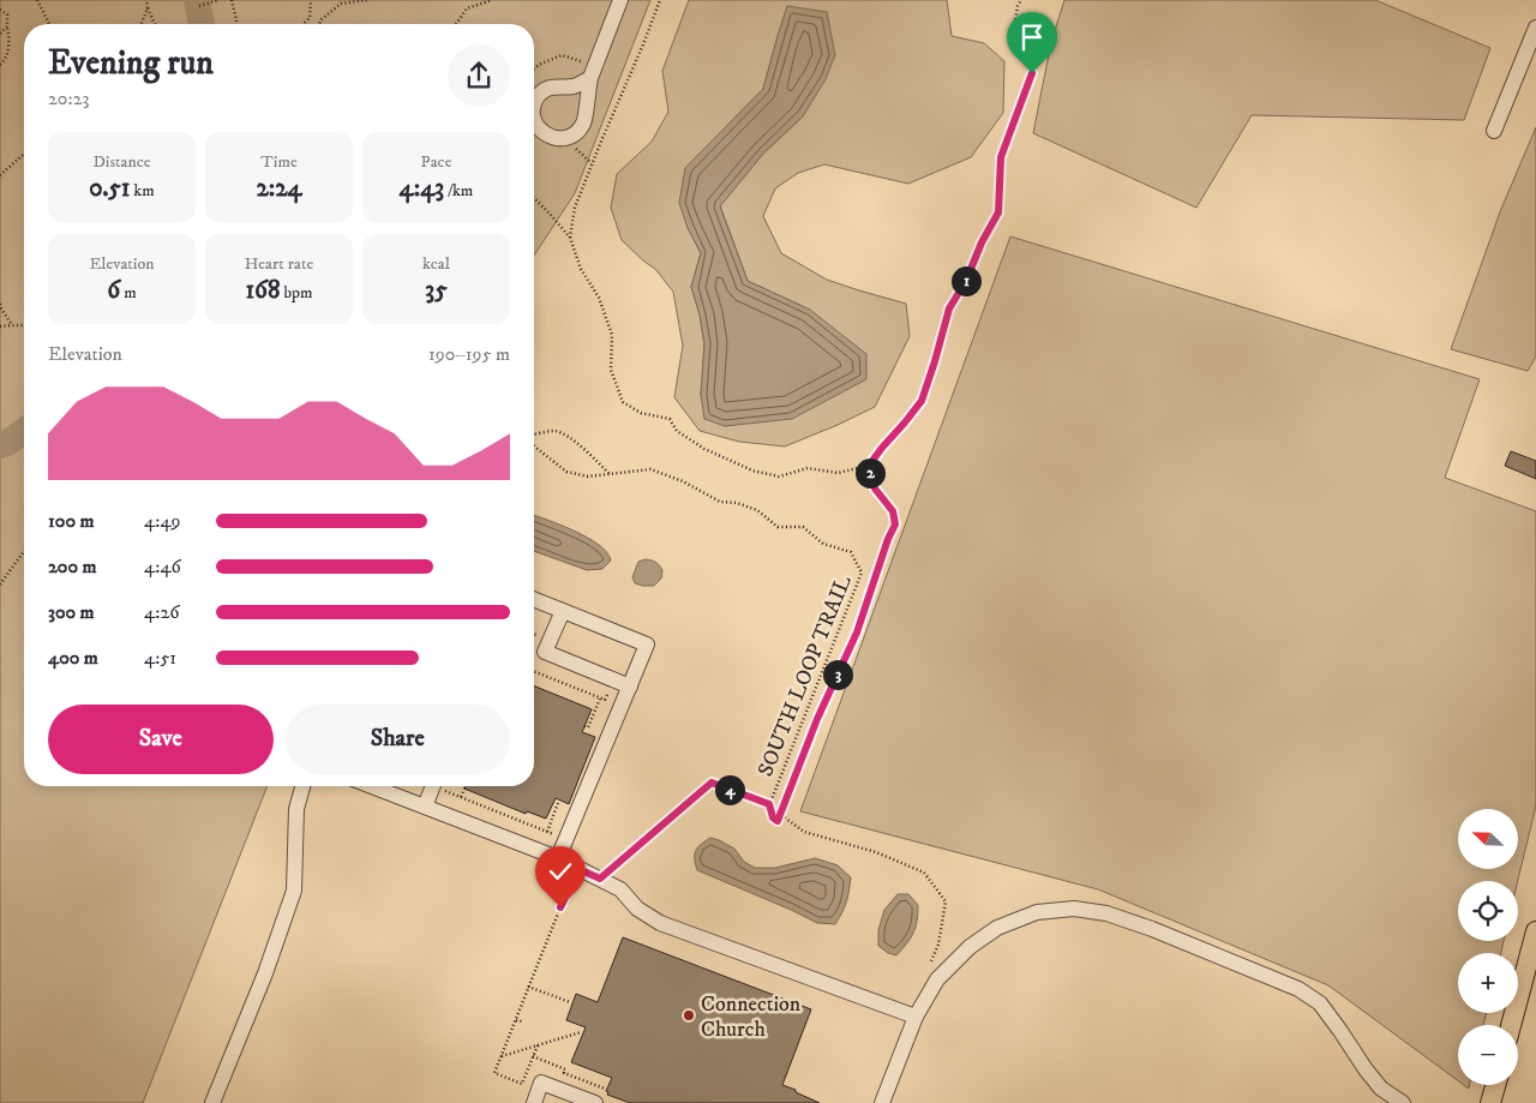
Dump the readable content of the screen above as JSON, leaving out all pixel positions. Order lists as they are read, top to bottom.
{
  "streets": {
    "path": ["SOUTH LOOP TRAIL"]
  },
  "places": ["Connection Church"],
  "north": "top left",
  "page": {
    "heading": ["Evening run", "20:23"],
    "stats": [
      ["Distance", "0.51 km"],
      ["Time", "2:24"],
      ["Pace", "4:43 /km"],
      ["Elevation", "6 m"],
      ["Heart rate", "168 bpm"],
      ["kcal", "35"]
    ],
    "pins": [
      "1",
      "2",
      "3",
      "4"
    ],
    "chart": ["Elevation", "190–195 m"],
    "list": [
      {
        "name": "100 m",
        "note": "4:49"
      },
      {
        "name": "200 m",
        "note": "4:46"
      },
      {
        "name": "300 m",
        "note": "4:26"
      },
      {
        "name": "400 m",
        "note": "4:51"
      }
    ],
    "buttons": ["Save", "Share"],
    "map_buttons": ["+", "−"]
  }
}
